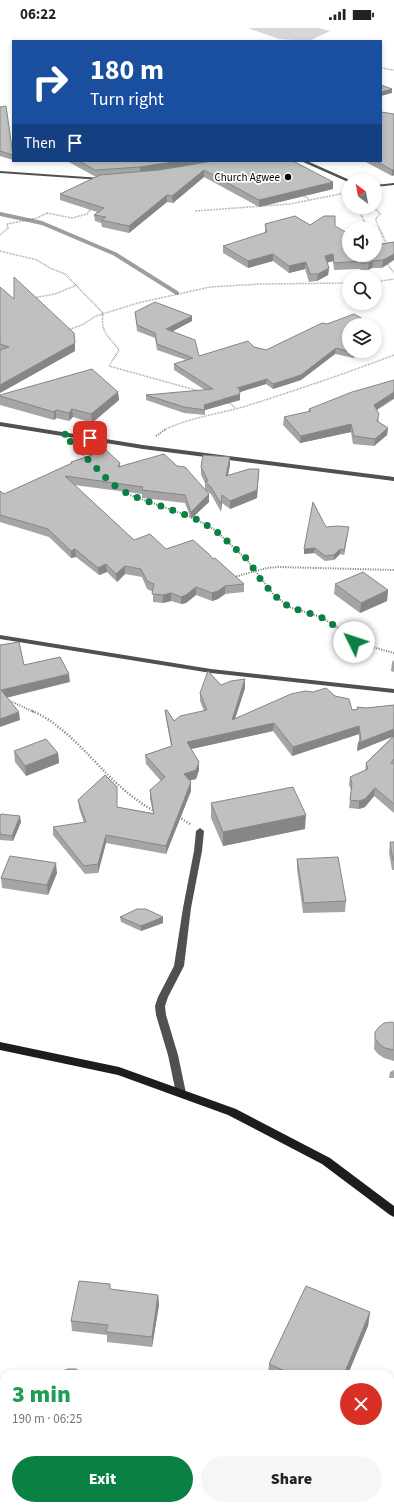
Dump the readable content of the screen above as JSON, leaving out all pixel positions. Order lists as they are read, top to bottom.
{
  "places": ["Church Agwee"],
  "north": "top left",
  "page": {
    "status": "06:22",
    "turn": ["180 m", "Turn right"],
    "then": "Then",
    "heading": ["3 min", "190 m · 06:25"],
    "buttons": ["Exit", "Share"]
  }
}
